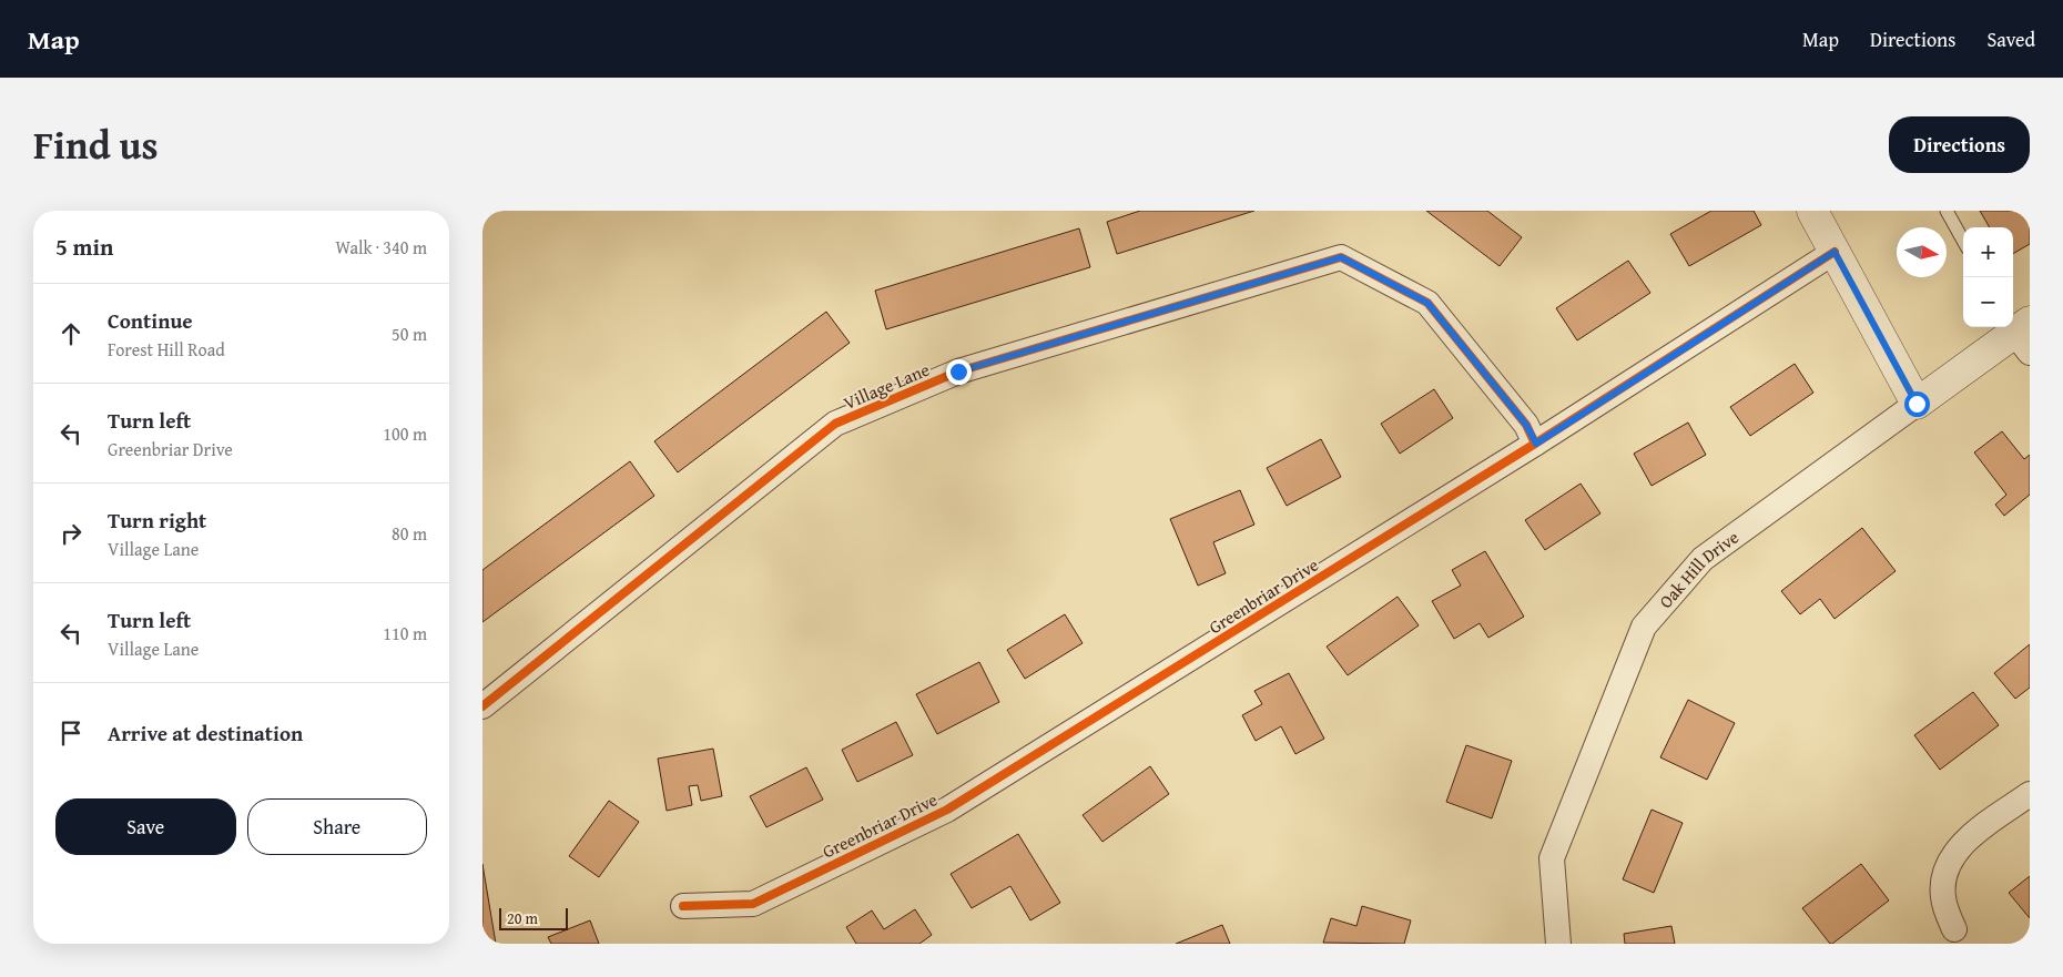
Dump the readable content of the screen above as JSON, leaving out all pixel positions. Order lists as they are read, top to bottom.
{
  "streets": {
    "street": ["Village Lane", "Oak Hill Drive", "Greenbriar Drive"]
  },
  "crossings": [
    ["Village Lane", "Greenbriar Drive"]
  ],
  "scale_bar": "20 m",
  "north": "right",
  "page": {
    "header": "Map",
    "nav": ["Map", "Directions", "Saved"],
    "title": "Find us",
    "buttons": [
      "Directions",
      ["Save", "Share"]
    ],
    "heading": ["5 min", "Walk · 340 m"],
    "map_buttons": ["+", "−"],
    "list": [
      ["Continue", "Forest Hill Road", "50 m"],
      ["Turn left", "Greenbriar Drive", "100 m"],
      ["Turn right", "Village Lane", "80 m"],
      ["Turn left", "Village Lane", "110 m"],
      "Arrive at destination"
    ],
    "scale": "20 m"
  }
}
